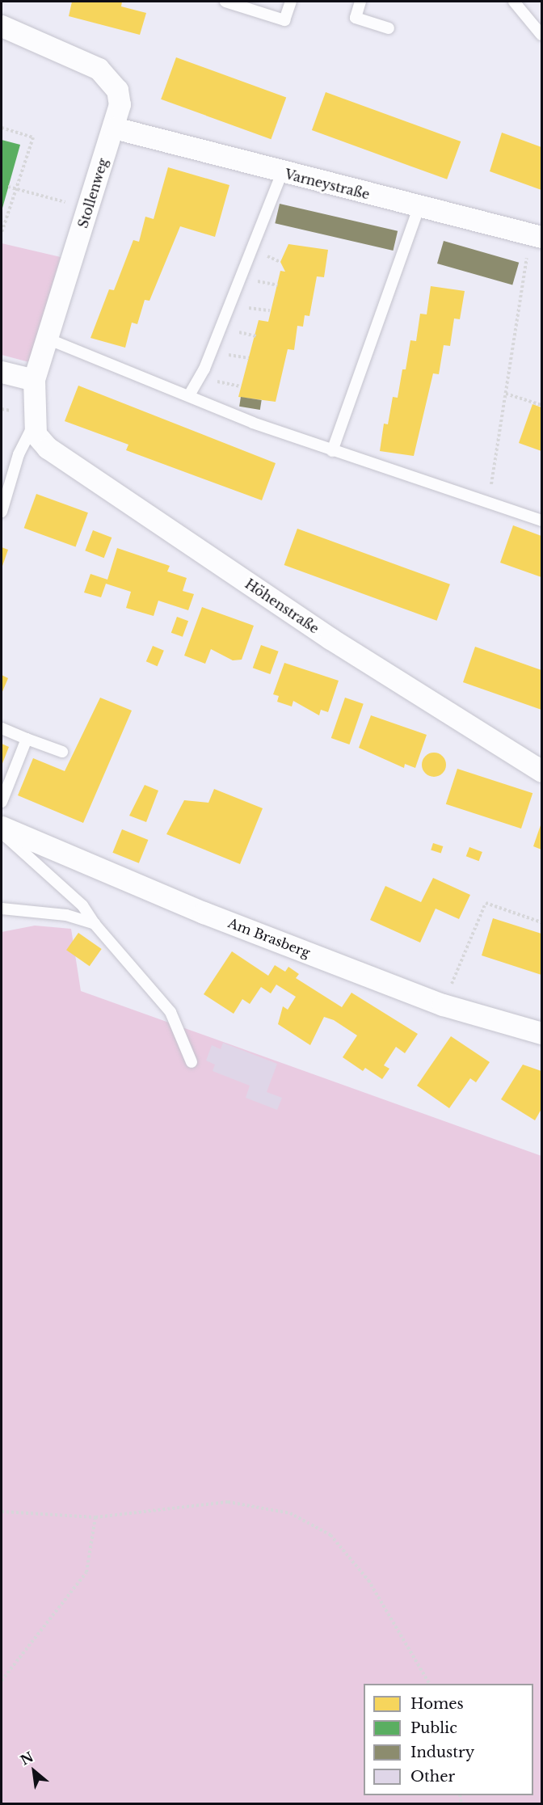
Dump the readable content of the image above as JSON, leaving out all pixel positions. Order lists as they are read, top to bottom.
{
  "streets": {
    "street": [
      "Varneystraße",
      "Stollenweg",
      "Höhenstraße",
      "Am Brasberg"
    ]
  },
  "crossings": [
    ["Varneystraße", "Stollenweg"],
    ["Stollenweg", "Höhenstraße"]
  ],
  "legend": [
    "Homes",
    "Public",
    "Industry",
    "Other"
  ],
  "north": "top left"
}
